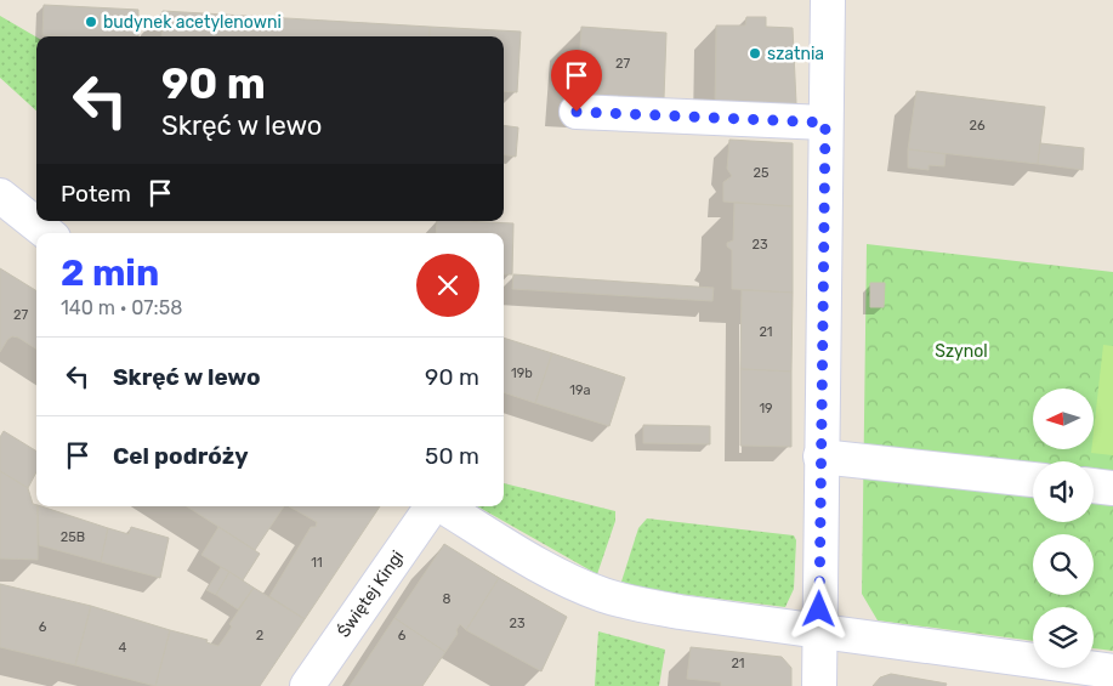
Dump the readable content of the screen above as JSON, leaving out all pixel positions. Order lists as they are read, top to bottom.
{
  "streets": {
    "street": ["Świętej Kingi"]
  },
  "parks": ["Szynol"],
  "places": ["budynek acetylenowni", "szatnia"],
  "house_numbers": [
    "27",
    "26",
    "25",
    "23",
    "27",
    "21",
    "19b",
    "19a",
    "19",
    "25B",
    "11",
    "8",
    "23",
    "6",
    "2",
    "6",
    "4",
    "21"
  ],
  "north": "left",
  "page": {
    "turn": ["90 m", "Skręć w lewo"],
    "then": "Potem",
    "heading": ["2 min", "140 m · 07:58"],
    "list": [
      {
        "name": "Skręć w lewo",
        "value": "90 m"
      },
      {
        "name": "Cel podróży",
        "value": "50 m"
      }
    ]
  }
}
